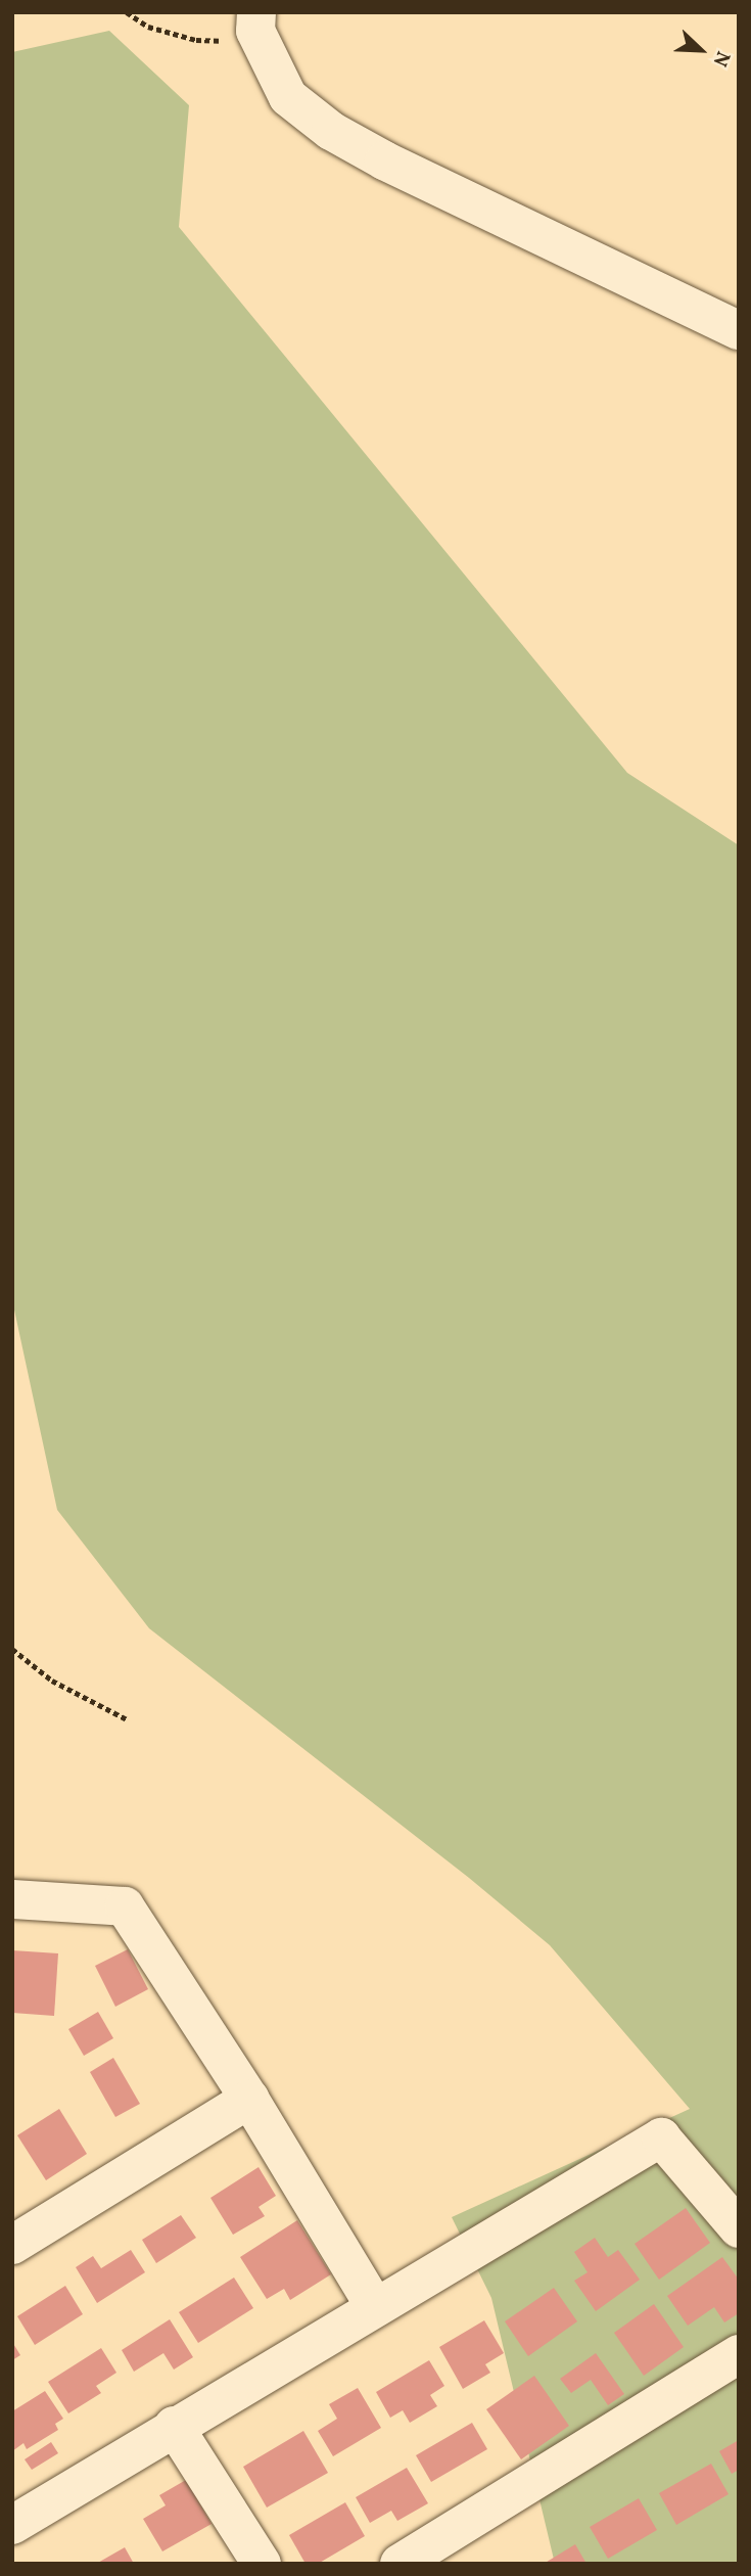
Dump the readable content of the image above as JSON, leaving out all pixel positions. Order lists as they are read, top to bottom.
{
  "north": "bottom right"
}
